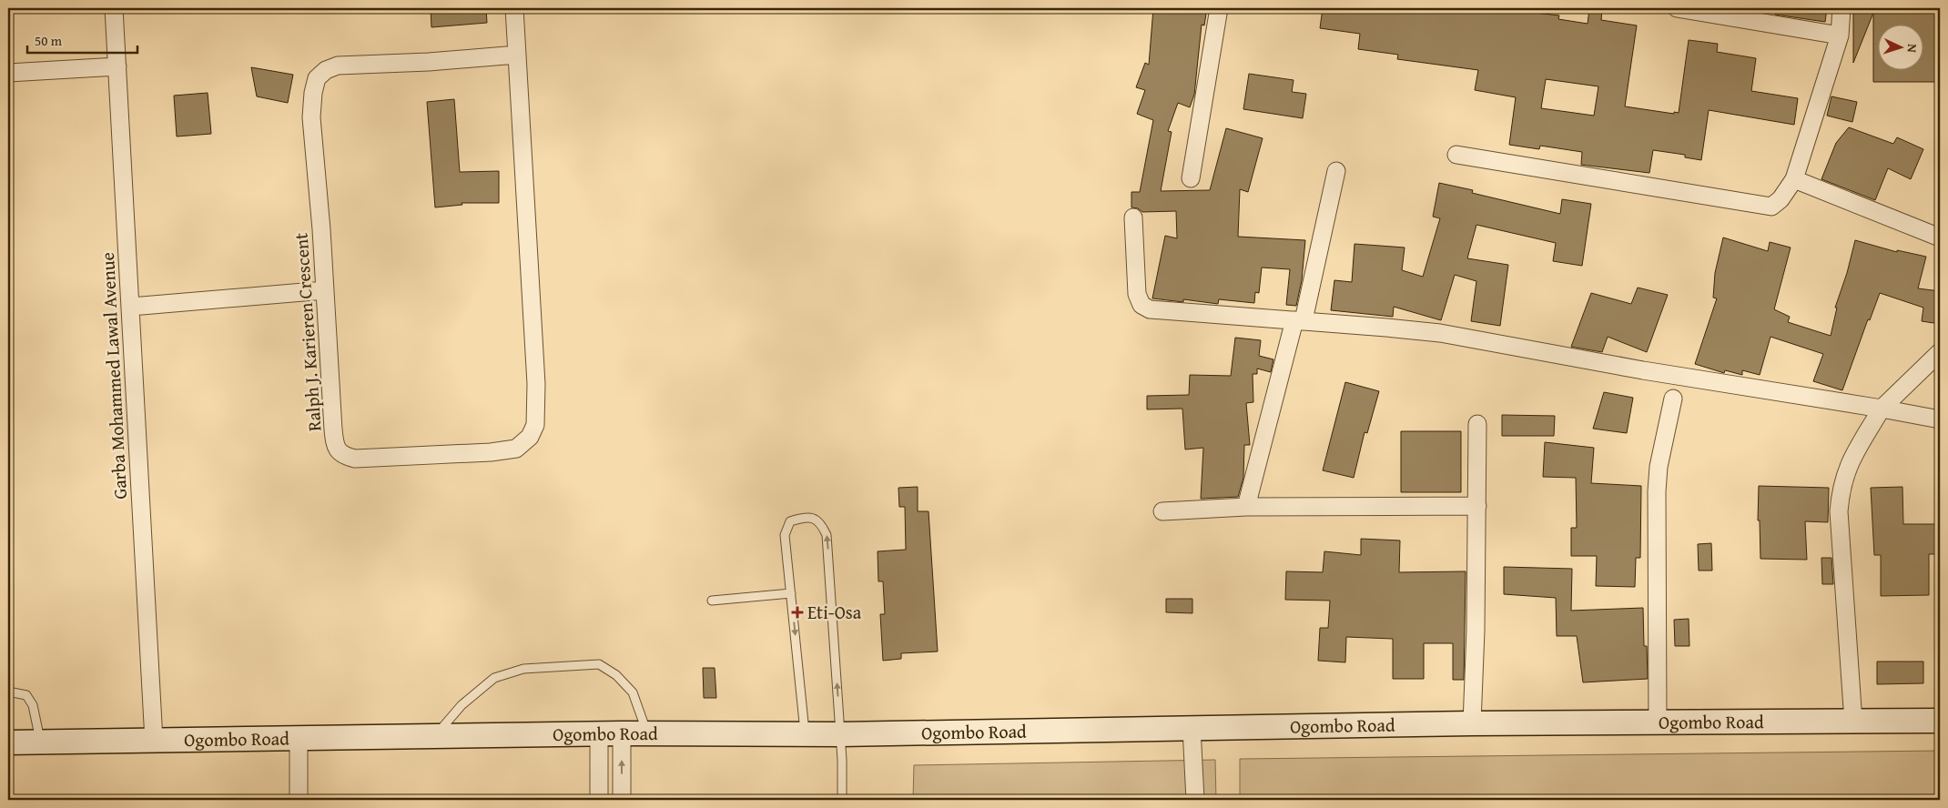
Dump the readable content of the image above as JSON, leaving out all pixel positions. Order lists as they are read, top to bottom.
{
  "streets": {
    "main road": ["Ogombo Road"],
    "street": ["Ralph J. Karieren Crescent", "Garba Mohammed Lawal Avenue"]
  },
  "crossings": [
    ["Garba Mohammed Lawal Avenue", "Ogombo Road"]
  ],
  "places": {
    "health": ["Eti-Osa"]
  },
  "scale_bar": "50 m",
  "north": "right"
}
